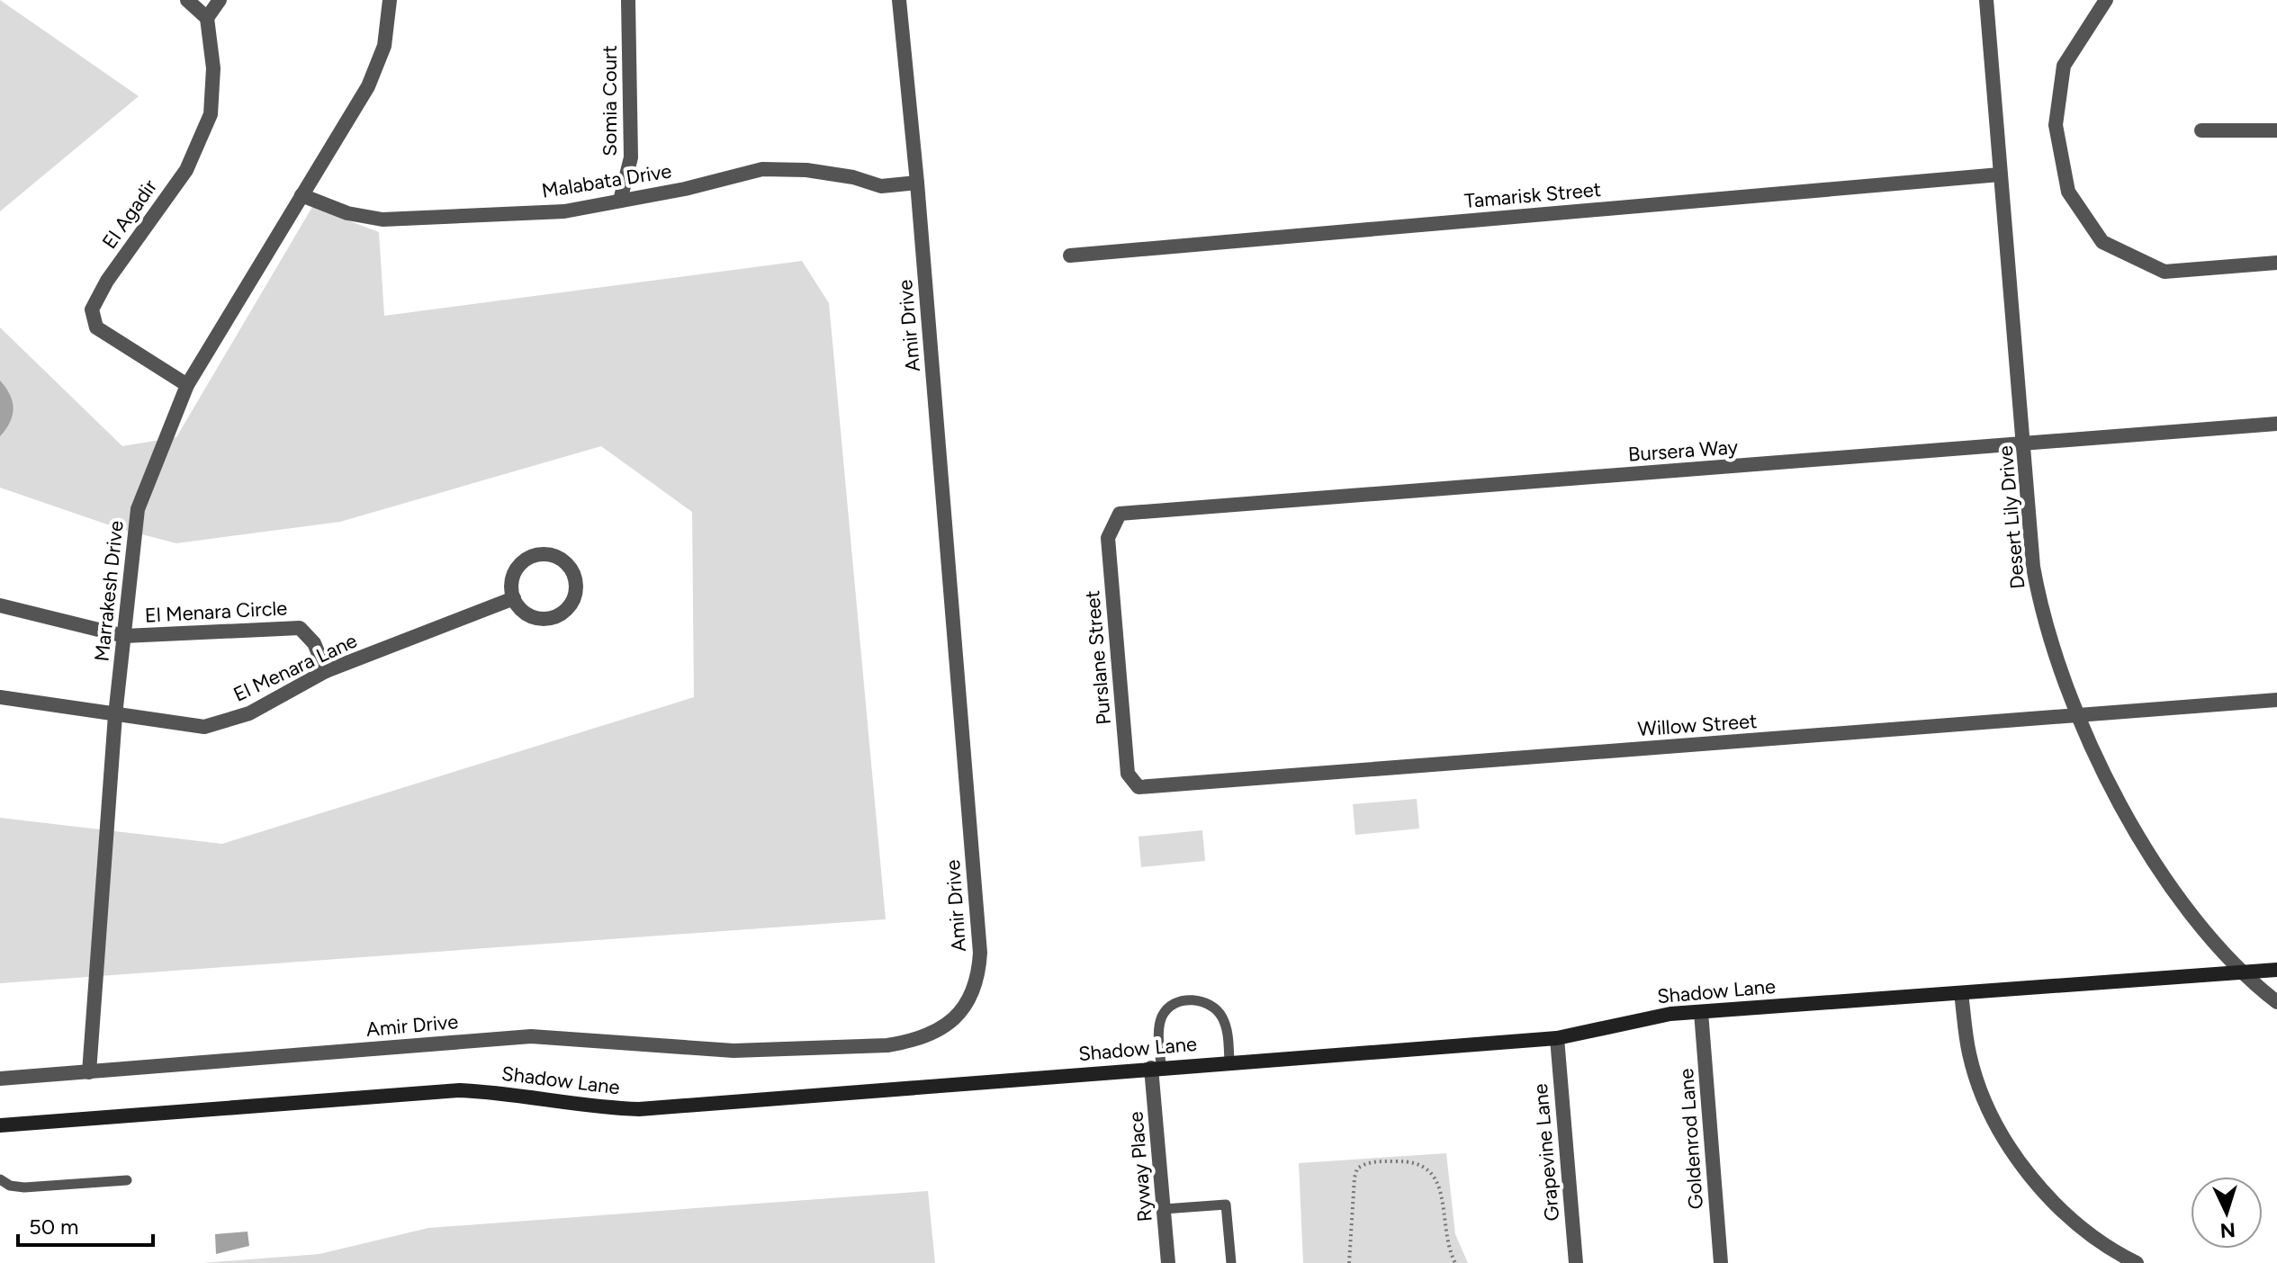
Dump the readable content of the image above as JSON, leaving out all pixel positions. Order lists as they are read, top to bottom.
{
  "streets": {
    "street": [
      "Somia Court",
      "Malabata Drive",
      "Tamarisk Street",
      "El Agadir",
      "Amir Drive",
      "Bursera Way",
      "Desert Lily Drive",
      "Marrakesh Drive",
      "El Menara Circle",
      "Purslane Street",
      "El Menara Lane",
      "Willow Street",
      "Shadow Lane",
      "Goldenrod Lane",
      "Grapevine Lane",
      "Ryway Place"
    ]
  },
  "crossings": [
    ["Somia Court", "Malabata Drive"],
    ["Malabata Drive", "Amir Drive"],
    ["Malabata Drive", "Marrakesh Drive"],
    ["Tamarisk Street", "Desert Lily Drive"],
    ["El Agadir", "Marrakesh Drive"],
    ["Amir Drive", "Marrakesh Drive"],
    ["Bursera Way", "Desert Lily Drive"],
    ["Bursera Way", "Purslane Street"],
    ["Desert Lily Drive", "Willow Street"],
    ["Desert Lily Drive", "Shadow Lane"],
    ["Marrakesh Drive", "El Menara Circle"],
    ["Marrakesh Drive", "El Menara Lane"],
    ["El Menara Circle", "El Menara Lane"],
    ["Purslane Street", "Willow Street"],
    ["Shadow Lane", "Goldenrod Lane"],
    ["Shadow Lane", "Grapevine Lane"],
    ["Shadow Lane", "Ryway Place"]
  ],
  "scale_bar": "50 m",
  "north": "bottom"
}
